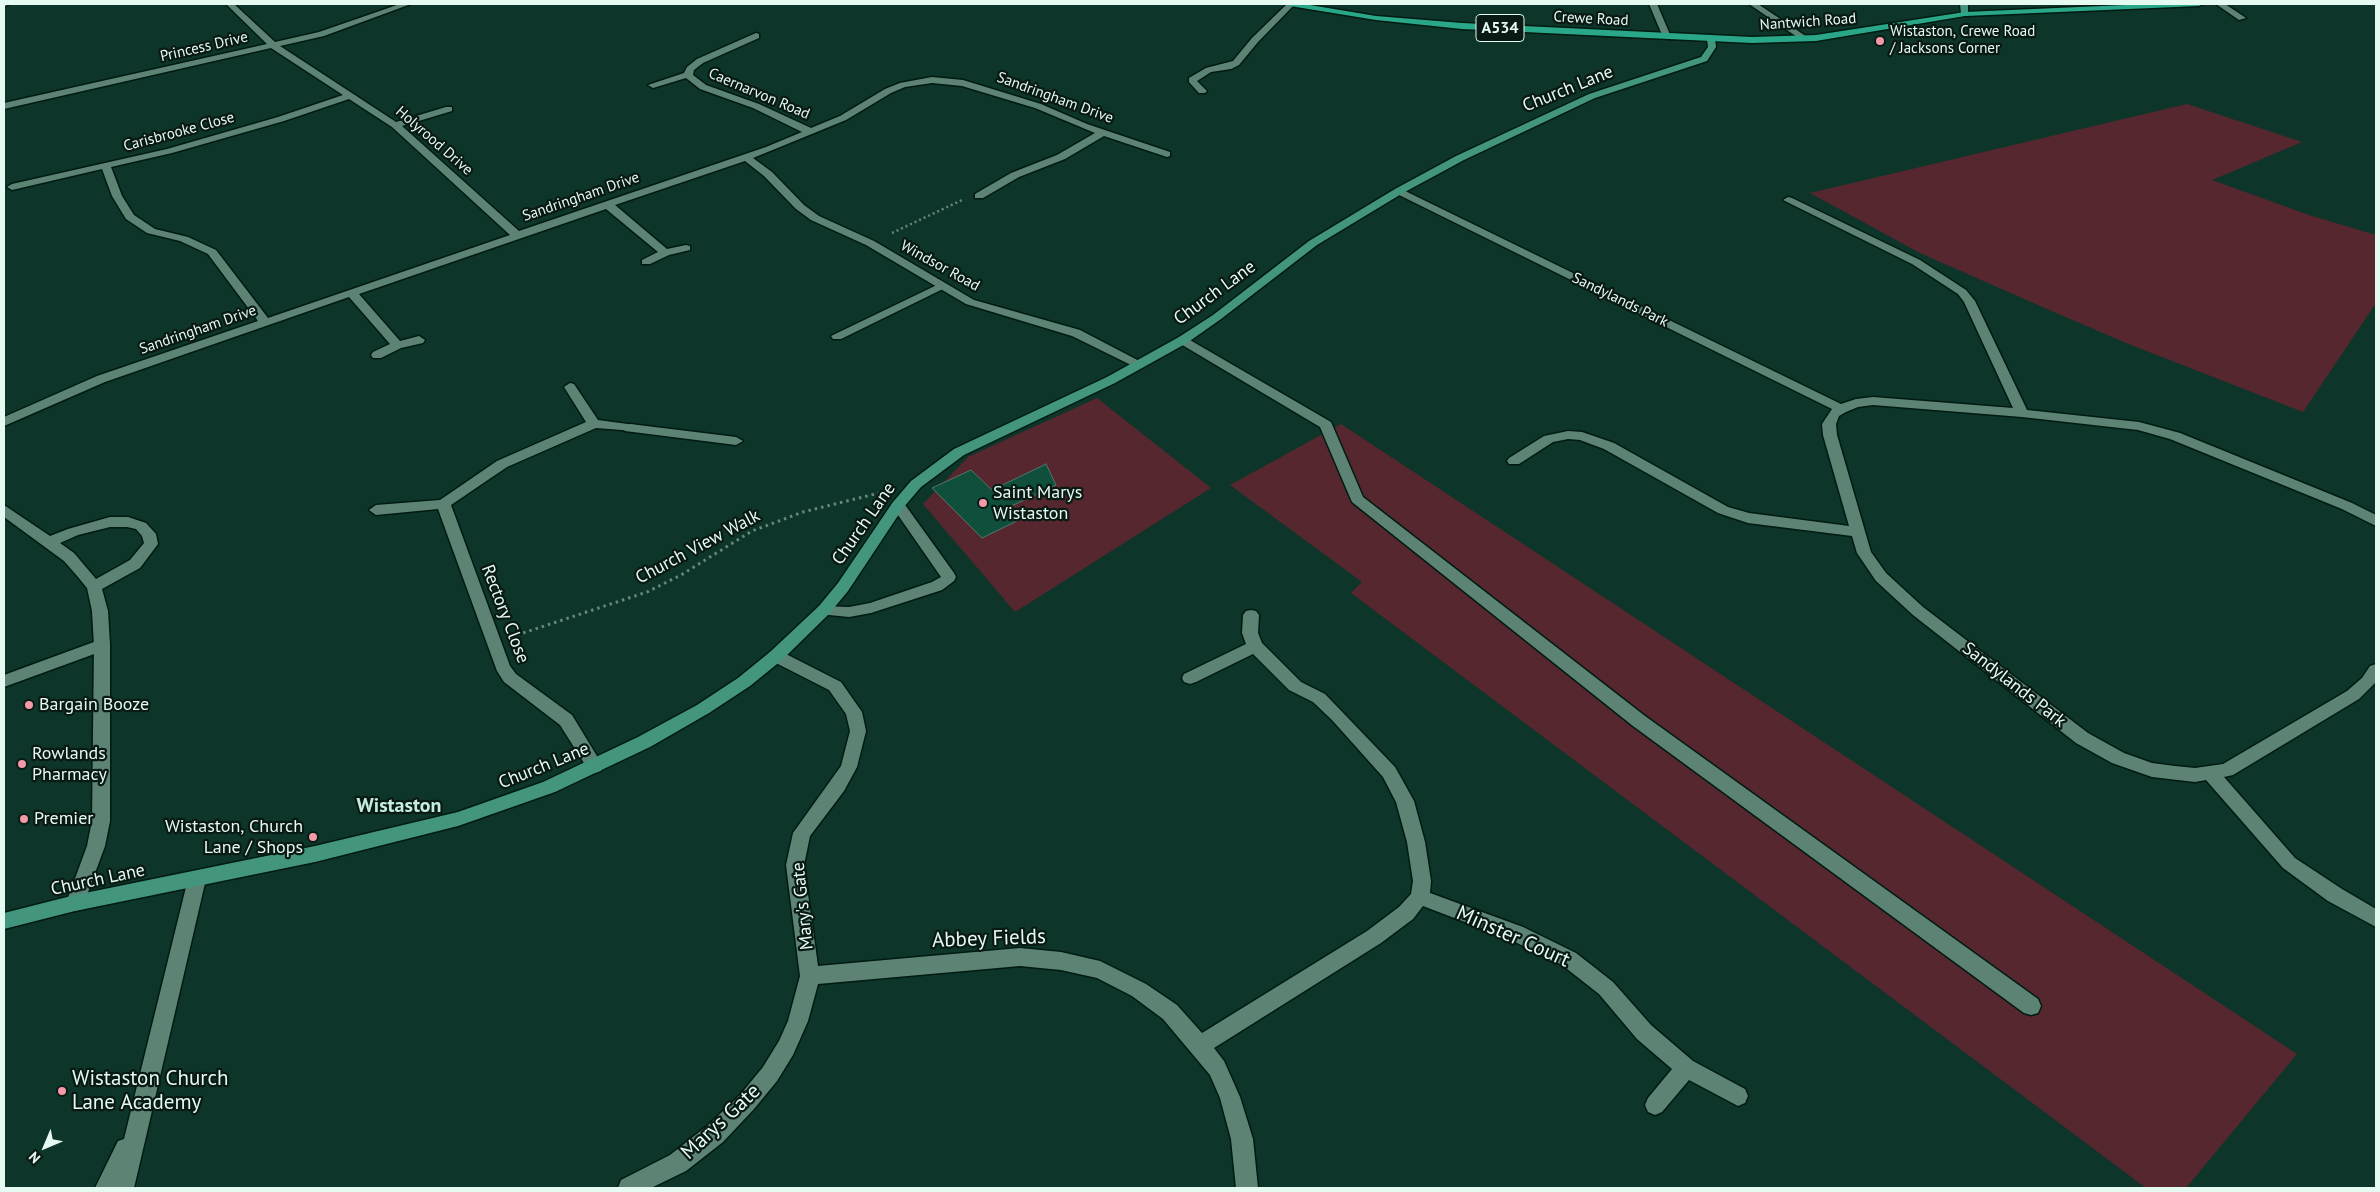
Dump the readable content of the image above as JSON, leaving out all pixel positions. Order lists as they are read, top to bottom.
{
  "streets": {
    "main road": ["Crewe Road", "Nantwich Road", "A534"],
    "street": [
      "Princess Drive",
      "Church Lane",
      "Caernarvon Road",
      "Sandringham Drive",
      "Carisbrooke Close",
      "Holyrood Drive",
      "Windsor Road",
      "Sandylands Park",
      "Rectory Close",
      "Mary's Gate",
      "Minster Court",
      "Abbey Fields",
      "Marys Gate"
    ],
    "path": ["Church View Walk"]
  },
  "crossings": [
    ["Crewe Road", "Nantwich Road"],
    ["Crewe Road", "Church Lane"],
    ["Nantwich Road", "A534"],
    ["Nantwich Road", "Church Lane"],
    ["Princess Drive", "Holyrood Drive"],
    ["Church Lane", "Windsor Road"],
    ["Church Lane", "Sandylands Park"],
    ["Church Lane", "Church View Walk"],
    ["Church Lane", "Rectory Close"],
    ["Church Lane", "Mary's Gate"],
    ["Caernarvon Road", "Sandringham Drive"],
    ["Sandringham Drive", "Holyrood Drive"],
    ["Sandringham Drive", "Windsor Road"],
    ["Carisbrooke Close", "Holyrood Drive"],
    ["Church View Walk", "Rectory Close"],
    ["Mary's Gate", "Abbey Fields"],
    ["Mary's Gate", "Marys Gate"],
    ["Abbey Fields", "Marys Gate"]
  ],
  "districts": ["Wistaston"],
  "places": [
    "Wistaston, Crewe Road / Jacksons Corner",
    "Saint Marys Wistaston",
    "Bargain Booze",
    "Rowlands Pharmacy",
    "Premier",
    "Wistaston, Church Lane / Shops",
    "Wistaston Church Lane Academy"
  ],
  "north": "bottom left"
}
